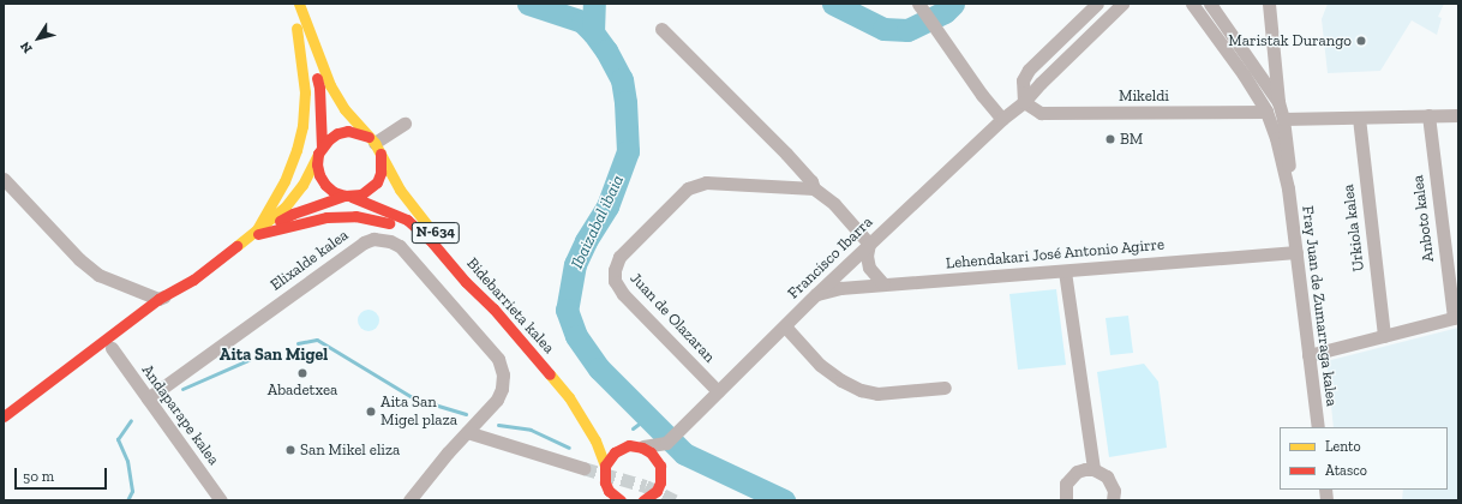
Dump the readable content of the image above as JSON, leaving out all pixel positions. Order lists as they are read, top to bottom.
{
  "streets": {
    "main road": ["N-634", "Bidebarrieta kalea"],
    "street": [
      "Mikeldi",
      "Anboto kalea",
      "Urkiola kalea",
      "Lehendakari José Antonio Agirre",
      "Francisco Ibarra",
      "Elixalde kalea",
      "Fray Juan de Zumarraga kalea",
      "Juan de Olazaran",
      "Andaparape kalea"
    ]
  },
  "crossings": [
    ["Mikeldi", "Francisco Ibarra"],
    ["N-634", "Bidebarrieta kalea"],
    ["Lehendakari José Antonio Agirre", "Francisco Ibarra"],
    ["Lehendakari José Antonio Agirre", "Fray Juan de Zumarraga kalea"],
    ["Francisco Ibarra", "Juan de Olazaran"],
    ["Elixalde kalea", "Andaparape kalea"]
  ],
  "districts": ["Aita San Migel"],
  "water": ["Ibaizabal ibaia"],
  "places": [
    "Maristak Durango",
    "BM",
    "Abadetxea",
    "Aita San Migel plaza",
    "San Mikel eliza"
  ],
  "legend": ["Lento", "Atasco"],
  "scale_bar": "50 m",
  "north": "bottom left"
}
